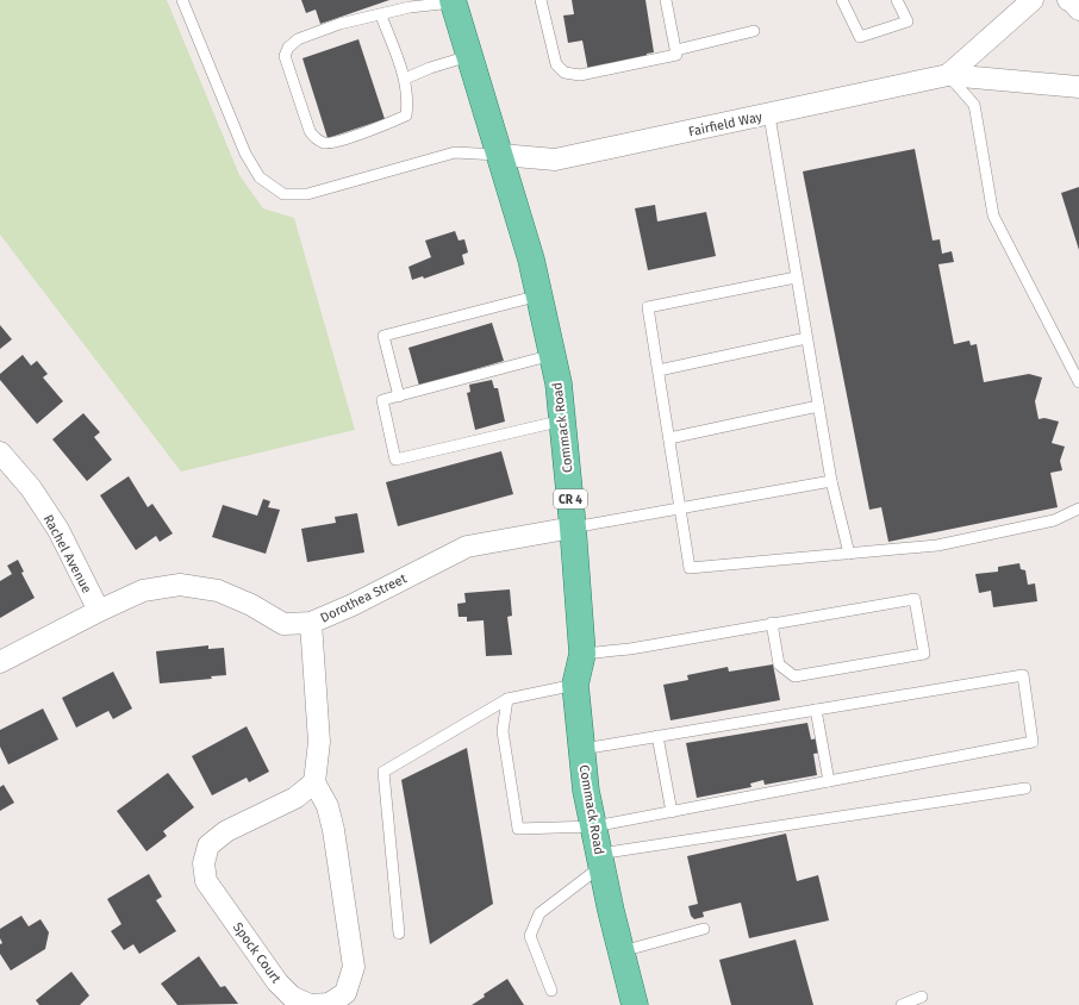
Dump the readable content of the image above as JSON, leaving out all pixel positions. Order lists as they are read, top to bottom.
{
  "streets": {
    "main road": ["Commack Road", "CR 4"],
    "street": [
      "Fairfield Way",
      "Rachel Avenue",
      "Dorothea Street",
      "Spock Court"
    ]
  },
  "crossings": [
    ["Fairfield Way", "Commack Road"],
    ["Commack Road", "Dorothea Street"],
    ["Rachel Avenue", "Dorothea Street"]
  ]
}
